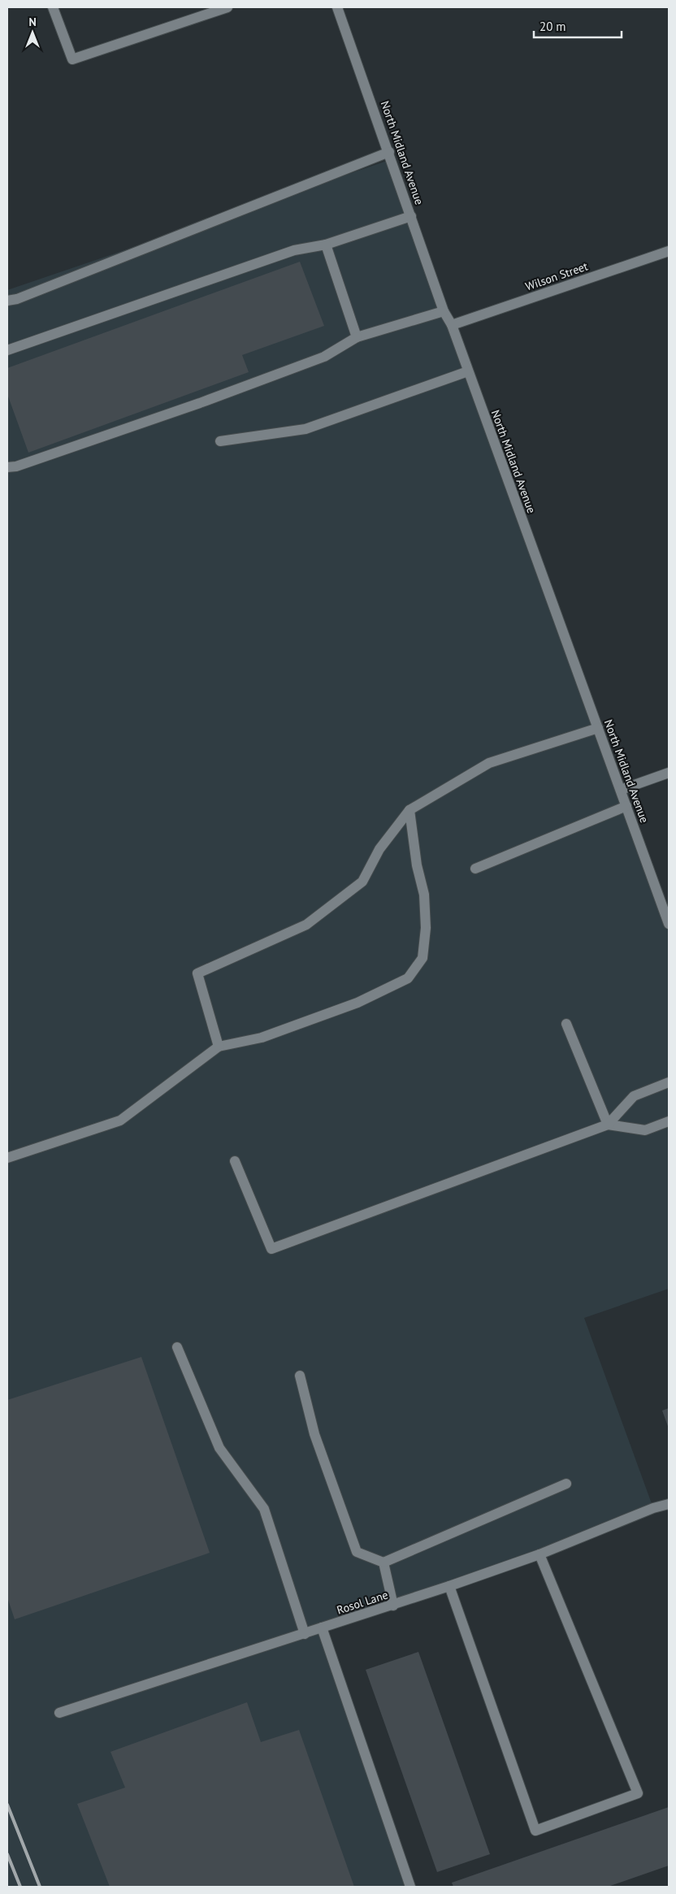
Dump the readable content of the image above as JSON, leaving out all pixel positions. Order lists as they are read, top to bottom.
{
  "streets": {
    "street": ["North Midland Avenue", "Wilson Street", "Rosol Lane"]
  },
  "crossings": [
    ["North Midland Avenue", "Wilson Street"]
  ],
  "scale_bar": "20 m",
  "north": "top"
}
